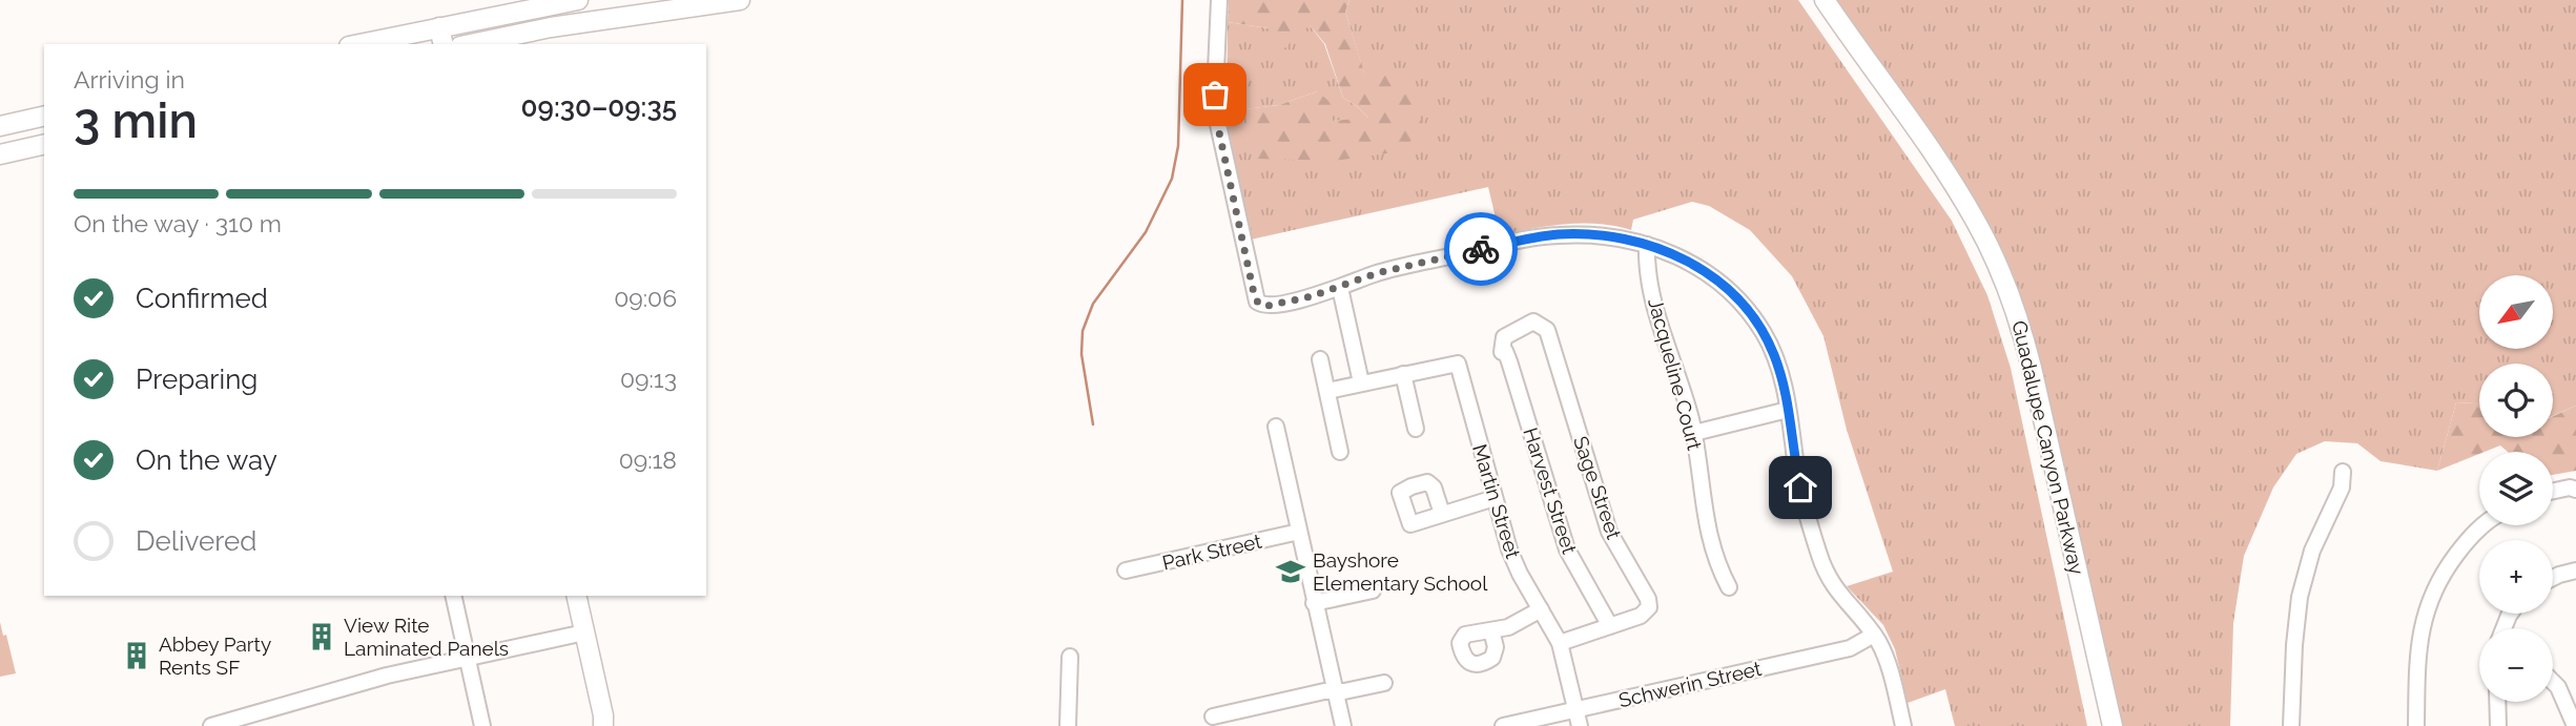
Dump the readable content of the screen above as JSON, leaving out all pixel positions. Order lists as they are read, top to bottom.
{
  "streets": {
    "main road": ["Guadalupe Canyon Parkway"],
    "street": [
      "Jacqueline Court",
      "Sage Street",
      "Harvest Street",
      "Martin Street",
      "Park Street",
      "Schwerin Street"
    ]
  },
  "crossings": [
    ["Sage Street", "Harvest Street"],
    ["Sage Street", "Martin Street"],
    ["Martin Street", "Schwerin Street"]
  ],
  "places": {
    "school or university": ["Bayshore Elementary School"],
    "building": ["View Rite Laminated Panels", "Abbey Party Rents SF"]
  },
  "north": "bottom left",
  "page": {
    "heading": ["3 min", "Arriving in", "09:30–09:35"],
    "bar": "On the way · 310 m",
    "list": [
      ["Confirmed", "09:06"],
      ["Preparing", "09:13"],
      ["On the way", "09:18"],
      "Delivered"
    ],
    "map_buttons": ["+", "−"]
  }
}
